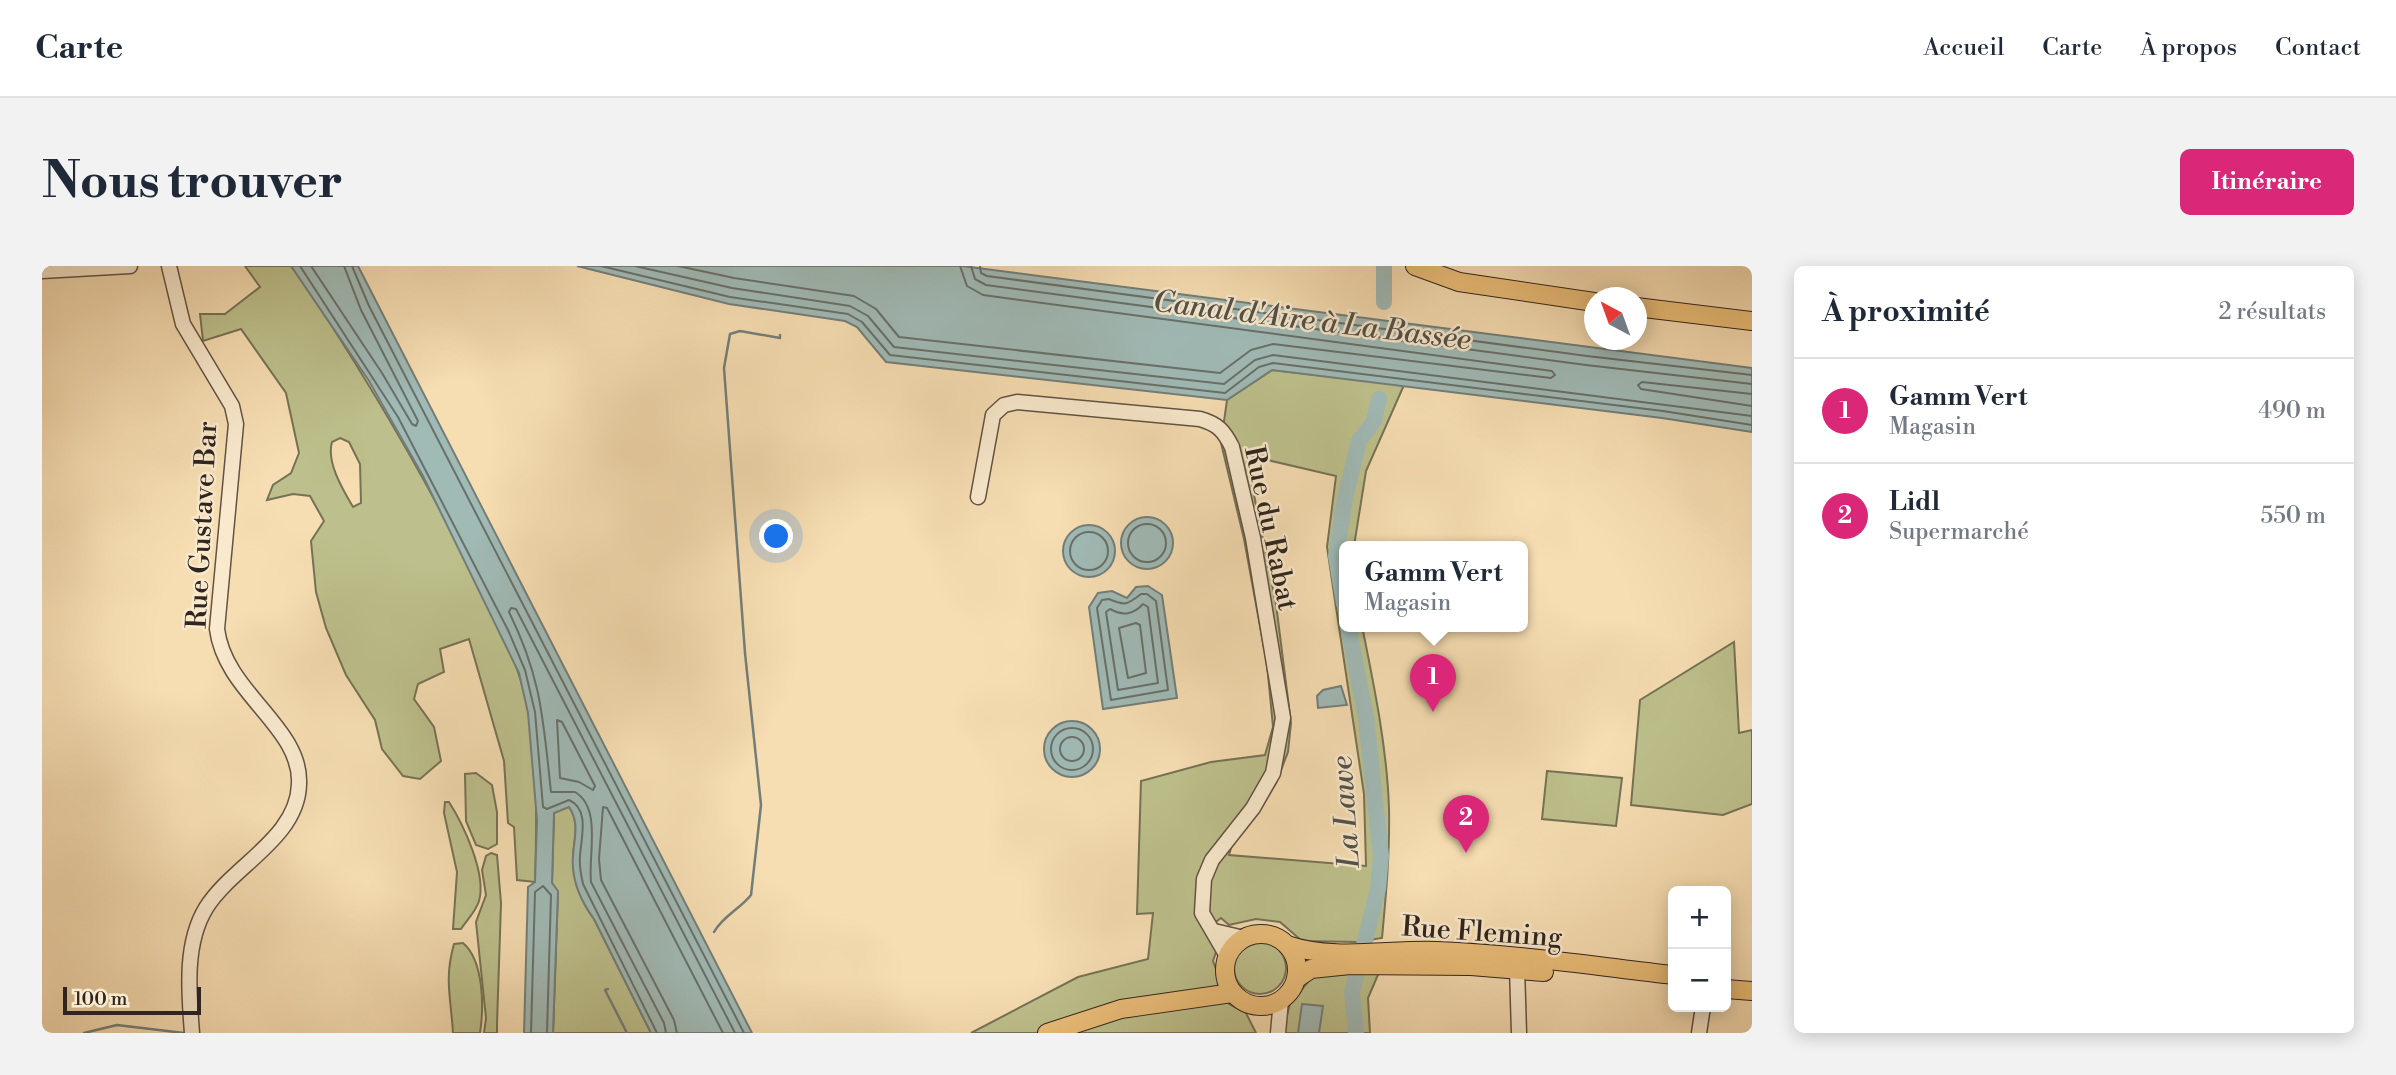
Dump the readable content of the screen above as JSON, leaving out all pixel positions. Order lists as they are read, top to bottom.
{
  "streets": {
    "main road": ["Rue Fleming"],
    "street": ["Rue Gustave Bar", "Rue du Rabat"]
  },
  "crossings": [
    ["Rue du Rabat", "Rue Fleming"]
  ],
  "water": ["Canal d'Aire à La Bassée", "La Lawe"],
  "scale_bar": "100 m",
  "north": "top left",
  "page": {
    "header": "Carte",
    "nav": [
      "Accueil",
      "Carte",
      "À propos",
      "Contact"
    ],
    "buttons": "Itinéraire",
    "title": "Nous trouver",
    "heading": ["À proximité", "2 résultats"],
    "list": [
      {
        "mark": "1",
        "name": "Gamm Vert",
        "note": "Magasin",
        "value": "490 m"
      },
      {
        "mark": "2",
        "name": "Lidl",
        "note": "Supermarché",
        "value": "550 m"
      }
    ],
    "popup": ["Gamm Vert", "Magasin"],
    "pins": ["1", "2"],
    "map_buttons": ["+", "−"],
    "scale": "100 m"
  }
}
